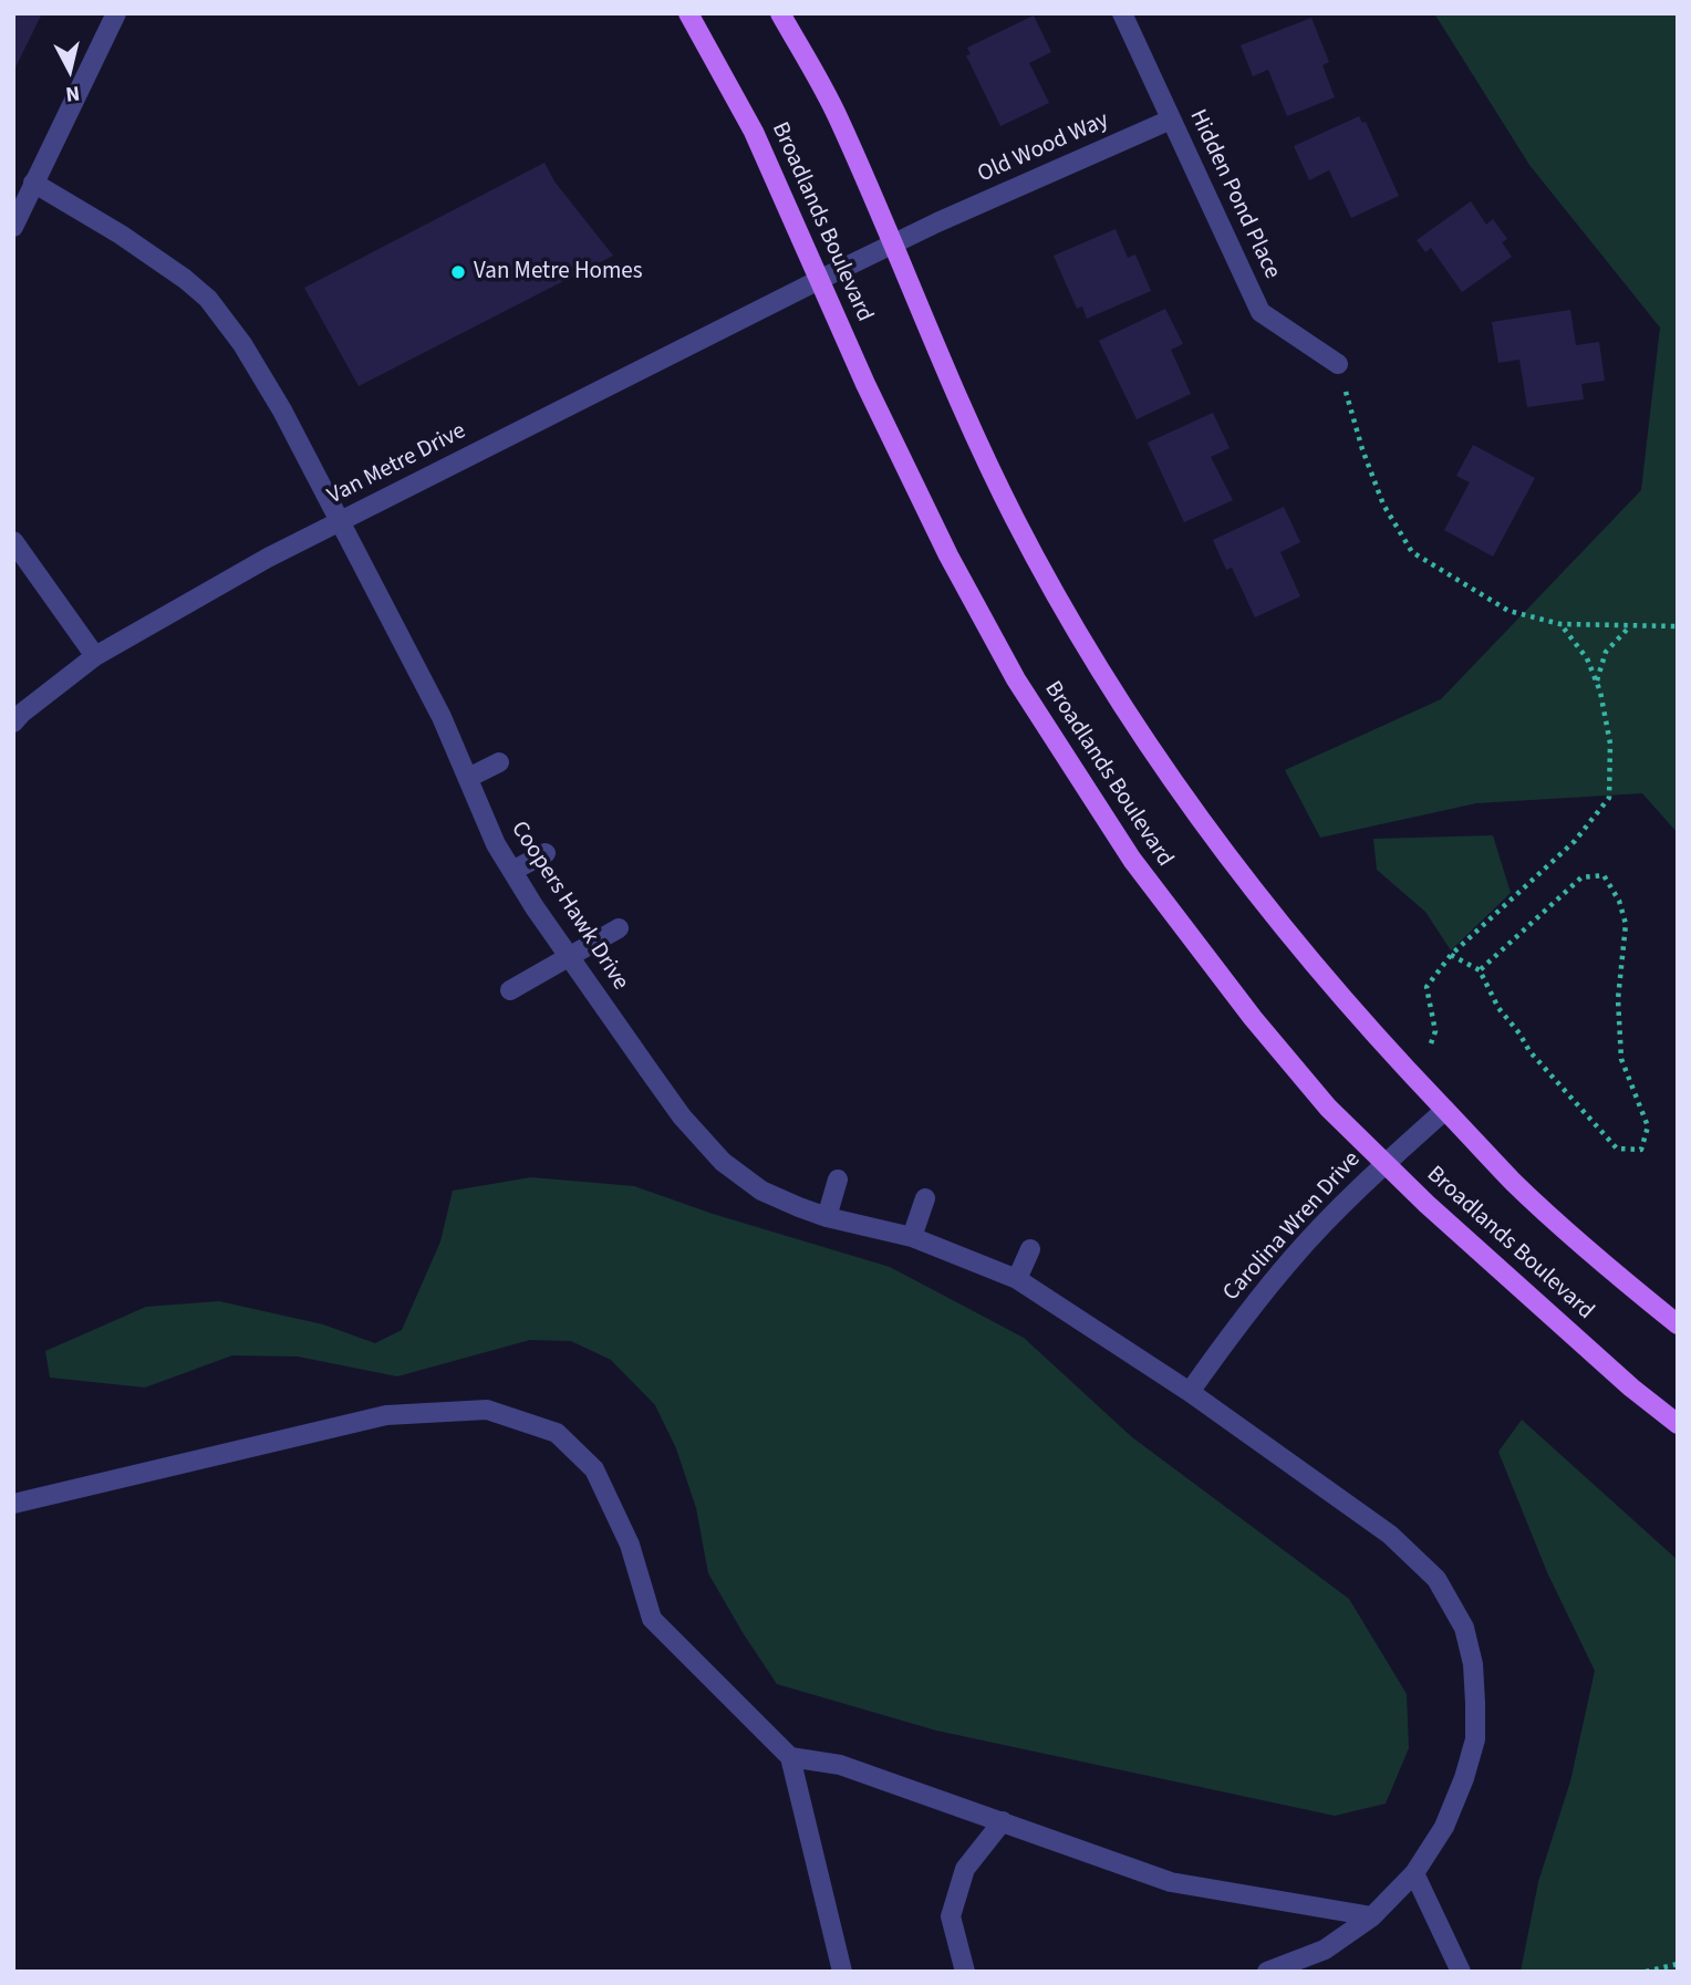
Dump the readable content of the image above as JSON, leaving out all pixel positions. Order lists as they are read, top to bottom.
{
  "streets": {
    "main road": ["Broadlands Boulevard"],
    "street": [
      "Old Wood Way",
      "Hidden Pond Place",
      "Van Metre Drive",
      "Coopers Hawk Drive",
      "Carolina Wren Drive"
    ]
  },
  "crossings": [
    ["Old Wood Way", "Hidden Pond Place"],
    ["Old Wood Way", "Broadlands Boulevard"],
    ["Old Wood Way", "Van Metre Drive"],
    ["Broadlands Boulevard", "Van Metre Drive"],
    ["Broadlands Boulevard", "Carolina Wren Drive"],
    ["Van Metre Drive", "Coopers Hawk Drive"],
    ["Coopers Hawk Drive", "Carolina Wren Drive"]
  ],
  "places": ["Van Metre Homes"],
  "north": "bottom"
}
